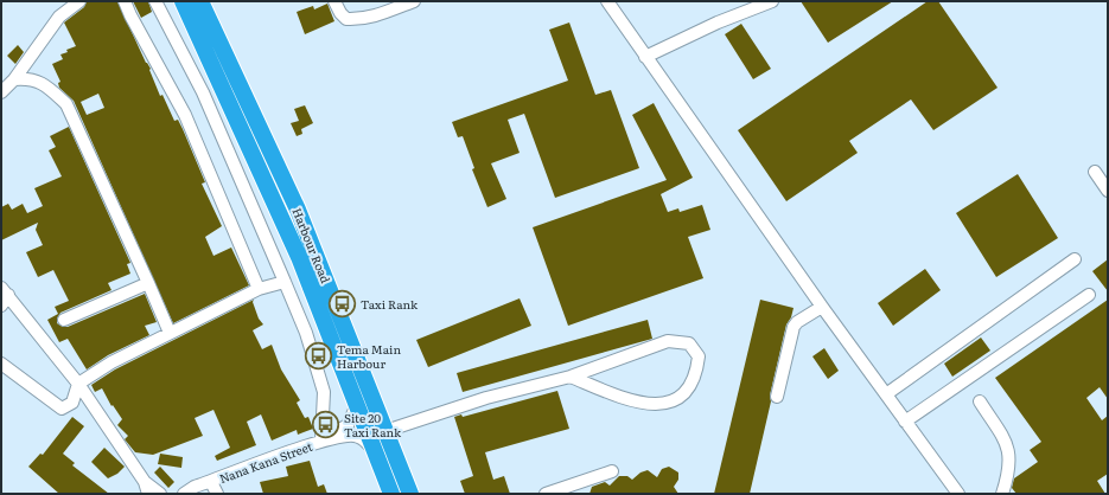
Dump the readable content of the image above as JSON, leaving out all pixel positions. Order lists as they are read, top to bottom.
{
  "streets": {
    "highway": ["Harbour Road"],
    "street": ["Nana Kana Street"]
  },
  "places": {
    "bus stop": ["Taxi Rank", "Tema Main Harbour", "Site 20 Taxi Rank"]
  }
}
